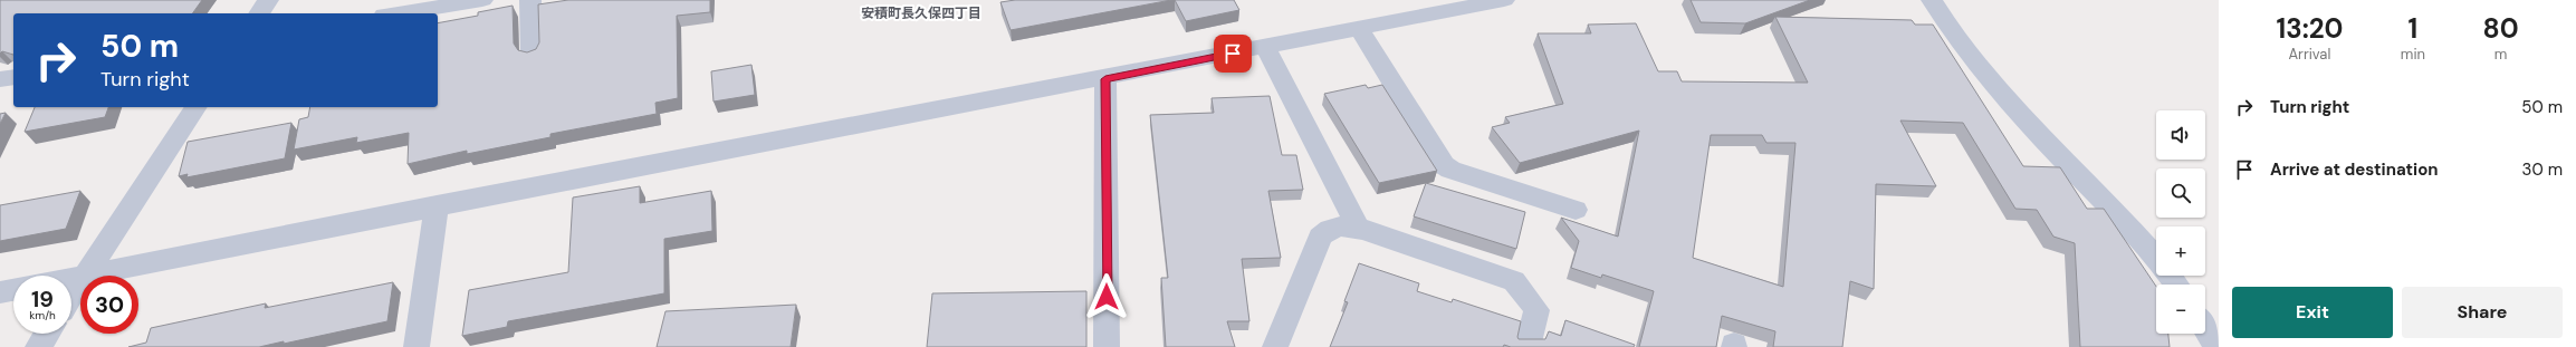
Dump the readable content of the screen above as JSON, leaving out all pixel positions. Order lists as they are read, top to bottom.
{
  "districts": ["安積町長久保四丁目"],
  "page": {
    "eta": [
      "13:20",
      "Arrival",
      "1",
      "min",
      "80",
      "m"
    ],
    "turn": ["50 m", "Turn right"],
    "list": [
      {
        "name": "Turn right",
        "value": "50 m"
      },
      {
        "name": "Arrive at destination",
        "value": "30 m"
      }
    ],
    "map_buttons": ["+", "−"],
    "speed": "19 km/h",
    "limit": "30",
    "buttons": ["Exit", "Share"]
  }
}
